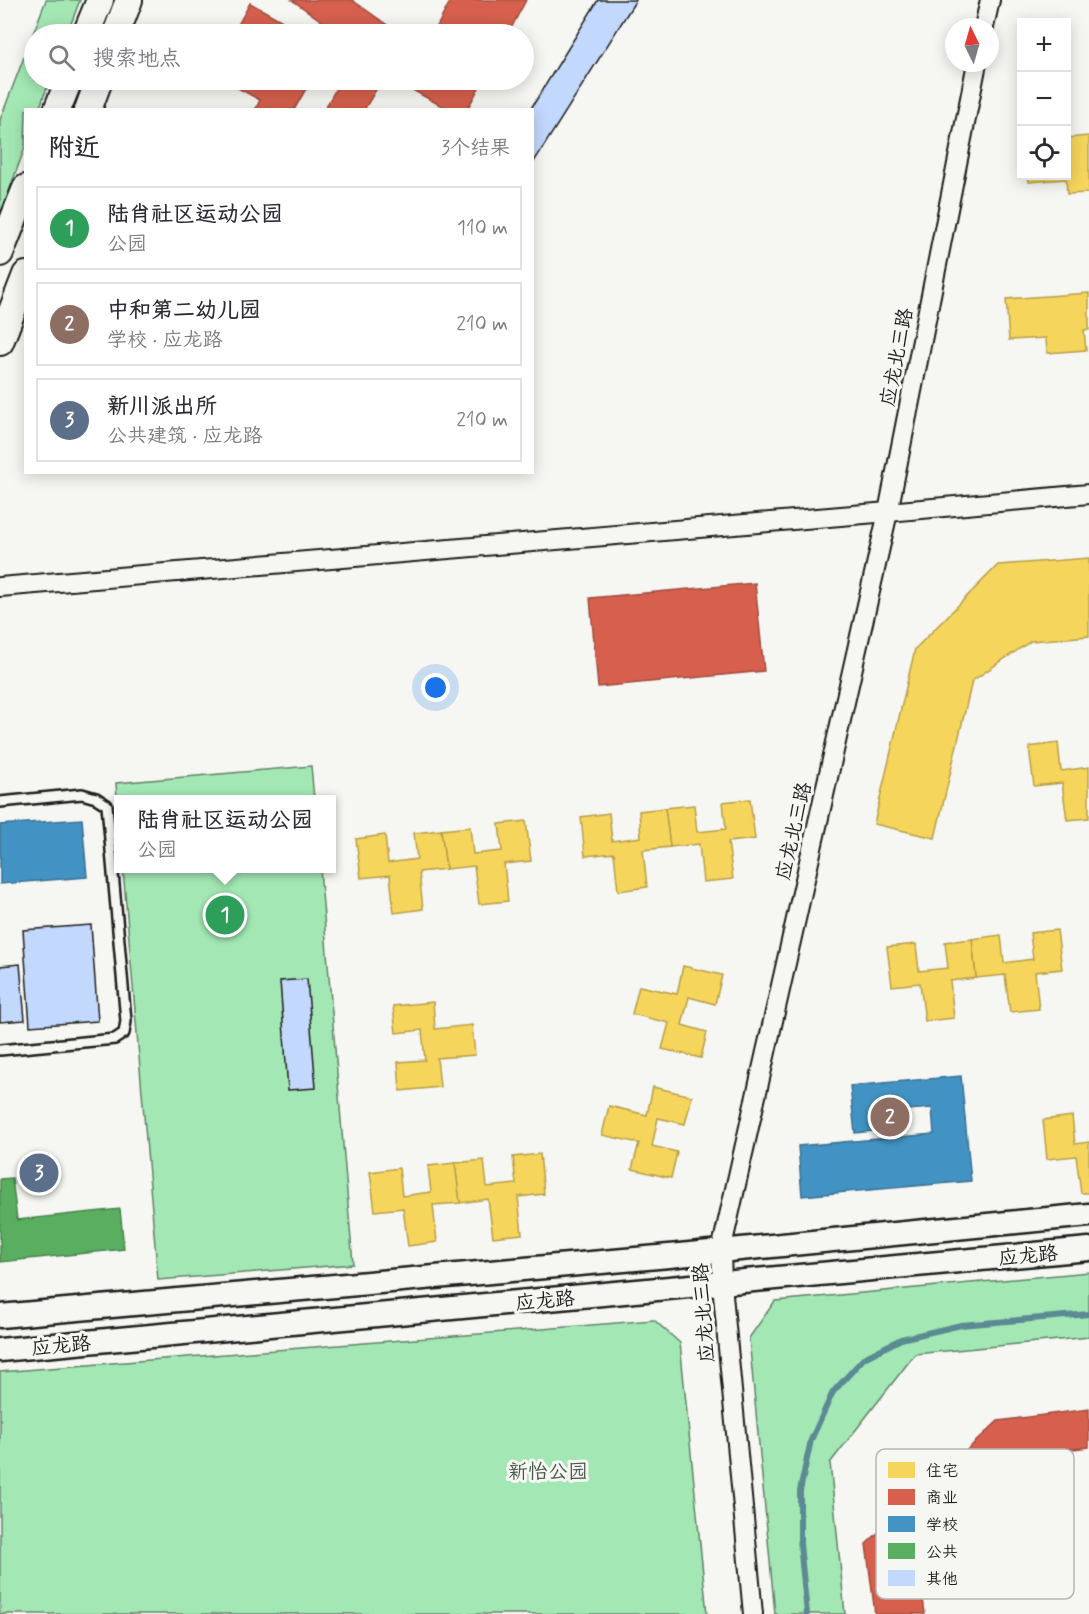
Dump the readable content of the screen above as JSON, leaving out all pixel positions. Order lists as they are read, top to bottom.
{
  "streets": {
    "street": ["应龙北三路", "应龙路"]
  },
  "crossings": [
    ["应龙北三路", "应龙路"]
  ],
  "parks": ["新怡公园"],
  "legend": [
    "住宅",
    "商业",
    "学校",
    "公共",
    "其他"
  ],
  "north": "top",
  "page": {
    "map_buttons": ["+", "−"],
    "search": "搜索地点",
    "heading": ["附近", "3个结果"],
    "list": [
      {
        "mark": "1",
        "name": "陆肖社区运动公园",
        "note": "公园",
        "value": "110 m"
      },
      {
        "mark": "2",
        "name": "中和第二幼儿园",
        "note": "学校 · 应龙路",
        "value": "210 m"
      },
      {
        "mark": "3",
        "name": "新川派出所",
        "note": "公共建筑 · 应龙路",
        "value": "210 m"
      }
    ],
    "popup": ["陆肖社区运动公园", "公园"],
    "pins": ["1", "2", "3"]
  }
}
